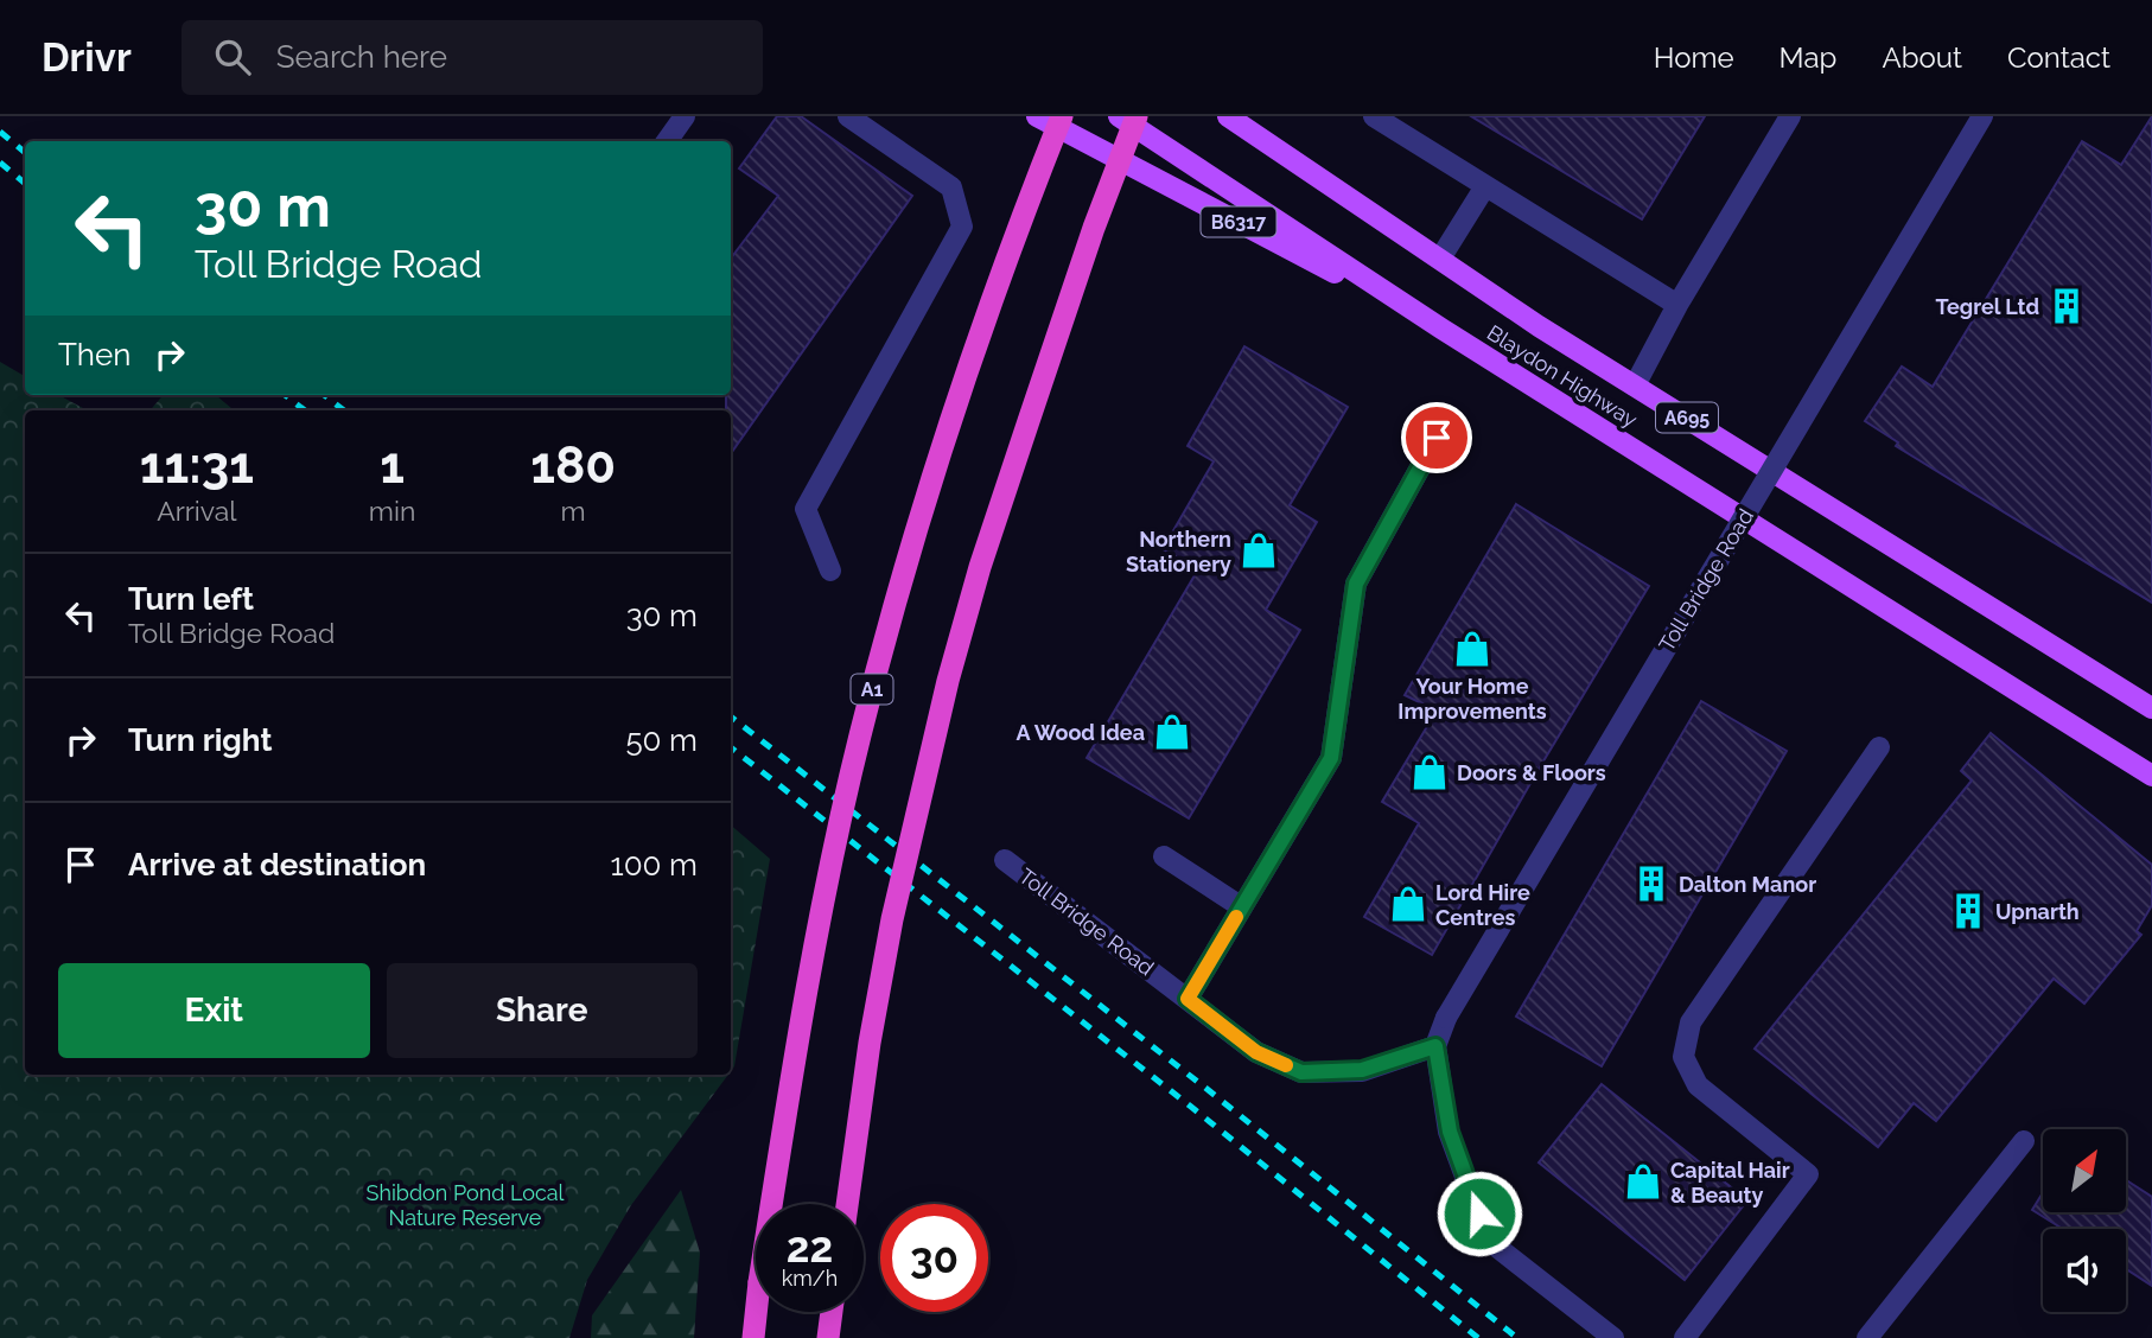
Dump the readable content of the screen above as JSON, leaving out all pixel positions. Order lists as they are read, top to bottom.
{
  "streets": {
    "highway": ["A1"],
    "main road": ["B6317", "Blaydon Highway", "A695"],
    "street": ["Toll Bridge Road"]
  },
  "crossings": [
    ["B6317", "Blaydon Highway"]
  ],
  "parks": ["Shibdon Pond Local Nature Reserve"],
  "places": {
    "building": ["Tegrel Ltd", "Dalton Manor", "Upnarth"],
    "shop": [
      "Northern Stationery",
      "Your Home Improvements",
      "A Wood Idea",
      "Doors & Floors",
      "Lord Hire Centres",
      "Capital Hair & Beauty"
    ]
  },
  "north": "top right",
  "page": {
    "header": "Drivr",
    "search": "Search here",
    "nav": [
      "Home",
      "Map",
      "About",
      "Contact"
    ],
    "turn": ["30 m", "Toll Bridge Road"],
    "then": "Then",
    "eta": [
      "11:31",
      "Arrival",
      "1",
      "min",
      "180",
      "m"
    ],
    "list": [
      {
        "name": "Turn left",
        "note": "Toll Bridge Road",
        "value": "30 m"
      },
      {
        "name": "Turn right",
        "value": "50 m"
      },
      {
        "name": "Arrive at destination",
        "value": "100 m"
      }
    ],
    "buttons": ["Exit", "Share"],
    "speed": "22 km/h",
    "limit": "30"
  }
}
